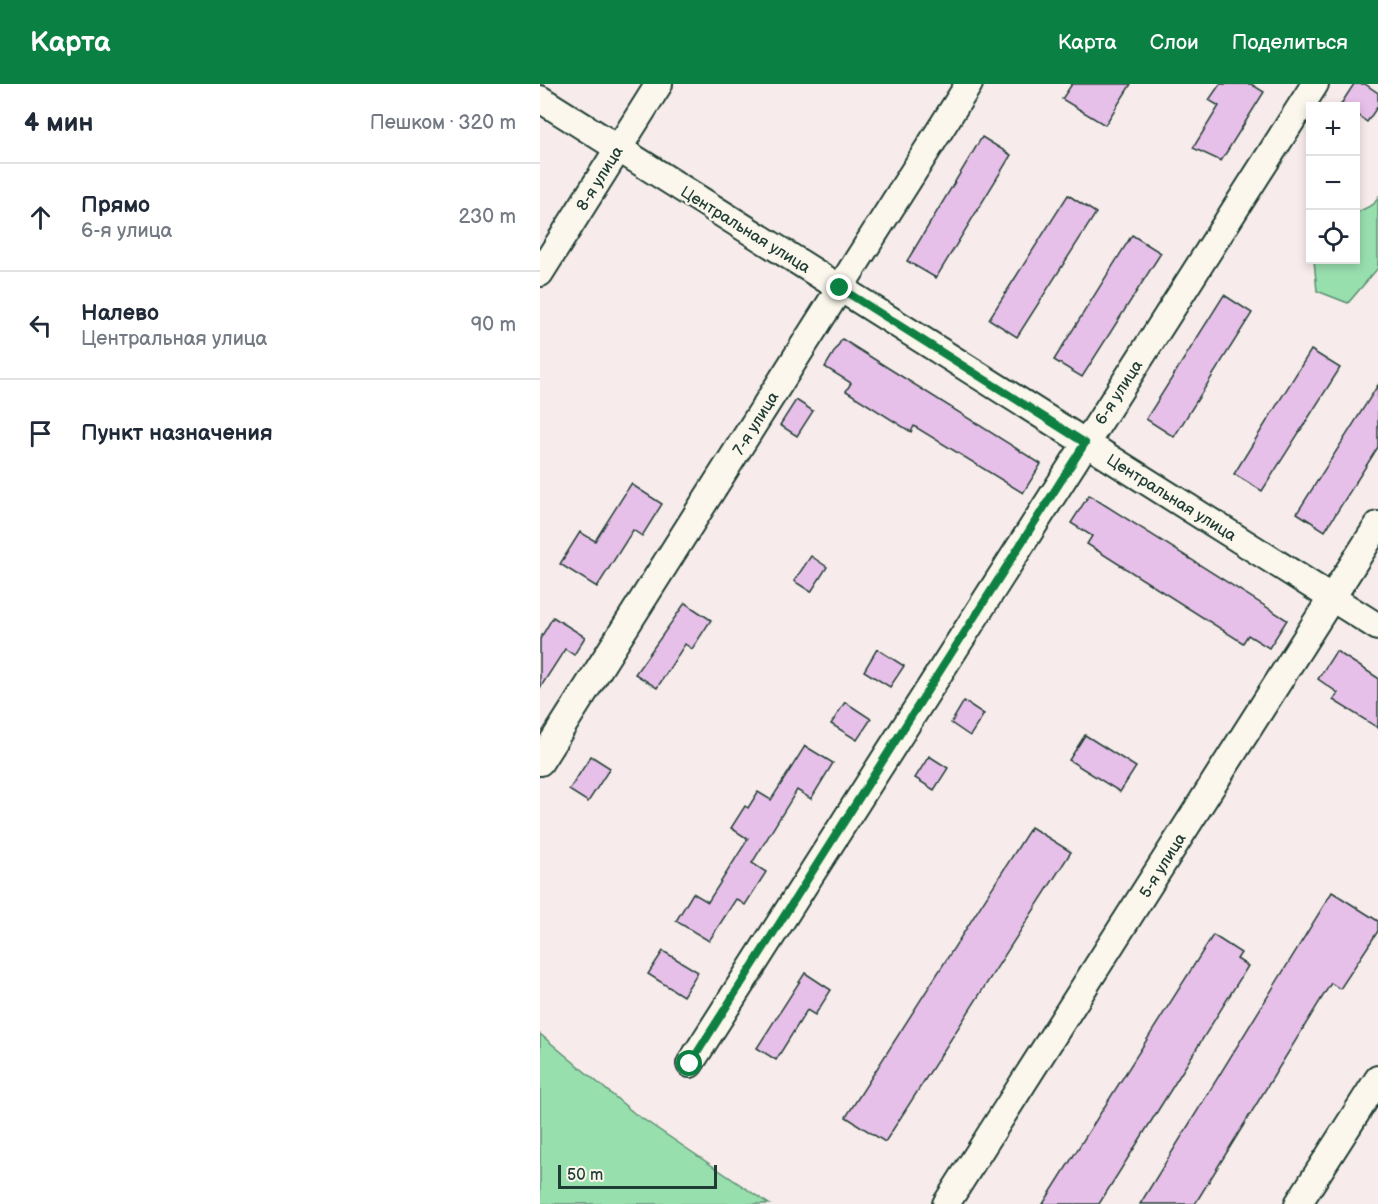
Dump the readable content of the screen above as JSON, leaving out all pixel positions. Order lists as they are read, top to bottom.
{
  "streets": {
    "street": [
      "8-я улица",
      "Центральная улица",
      "6-я улица",
      "7-я улица",
      "5-я улица"
    ]
  },
  "crossings": [
    ["8-я улица", "Центральная улица"],
    ["Центральная улица", "6-я улица"],
    ["Центральная улица", "7-я улица"],
    ["Центральная улица", "5-я улица"]
  ],
  "scale_bar": "50 m",
  "page": {
    "header": "Карта",
    "nav": ["Карта", "Слои", "Поделиться"],
    "heading": ["4 мин", "Пешком · 320 m"],
    "map_buttons": ["+", "−"],
    "list": [
      ["Прямо", "6-я улица", "230 m"],
      ["Налево", "Центральная улица", "90 m"],
      "Пункт назначения"
    ],
    "scale": "50 m"
  }
}
